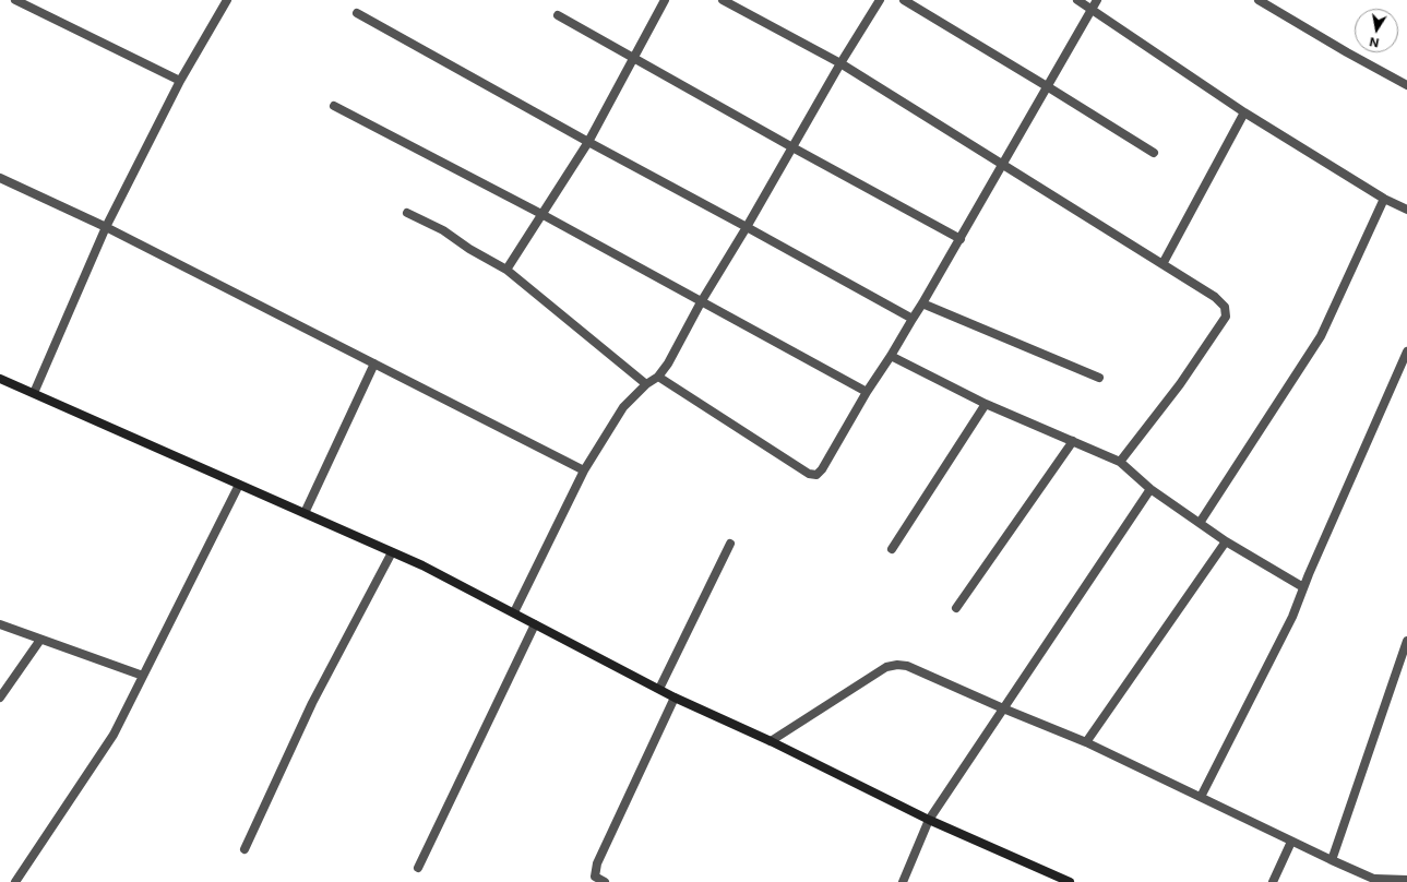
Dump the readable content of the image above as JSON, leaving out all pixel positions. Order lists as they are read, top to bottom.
{
  "north": "bottom"
}
